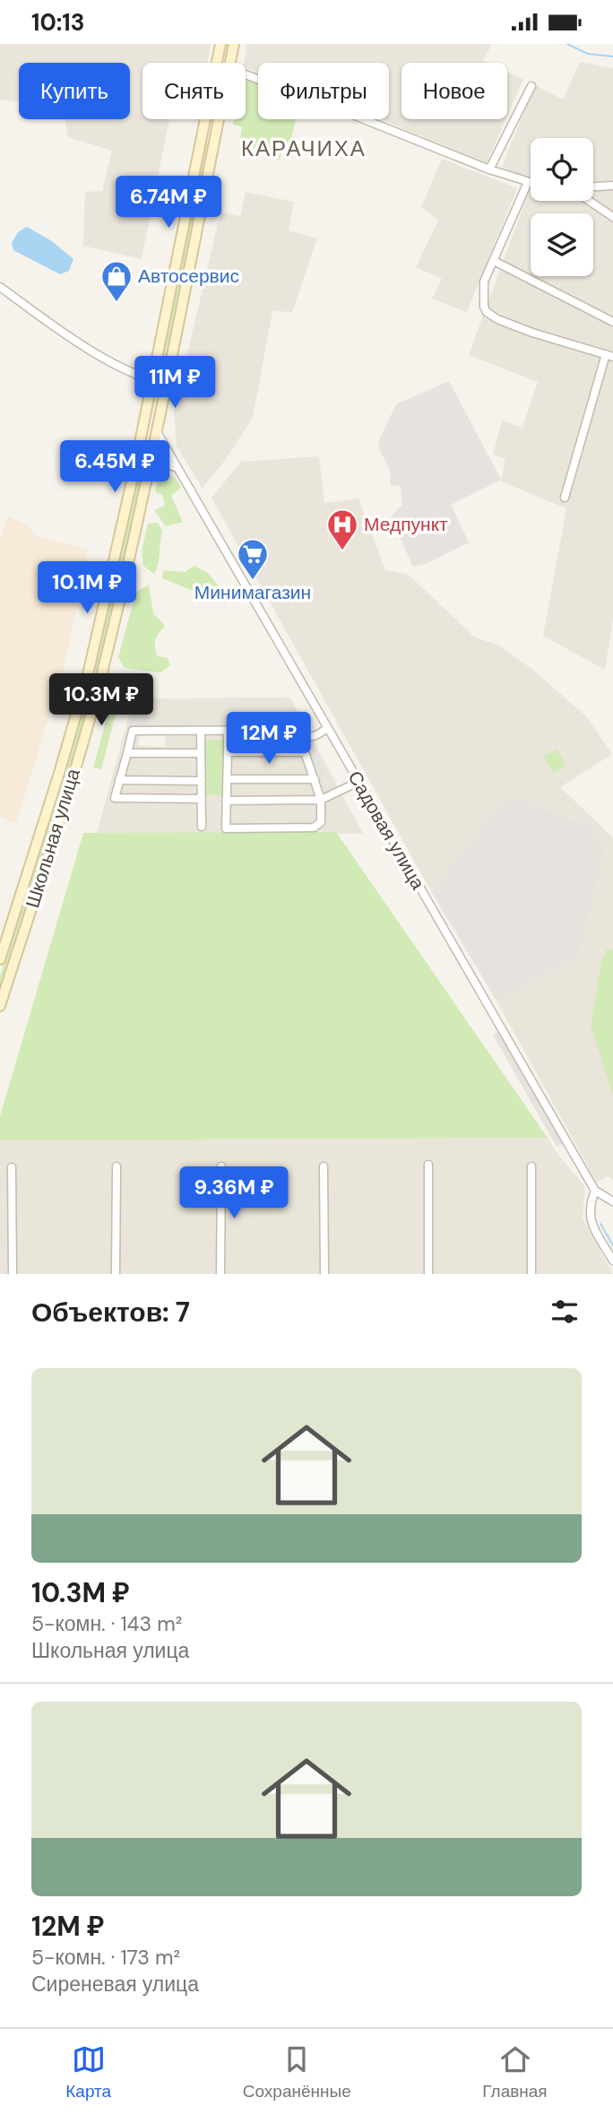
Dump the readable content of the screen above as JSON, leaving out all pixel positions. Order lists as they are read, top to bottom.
{
  "streets": {
    "main road": ["Школьная улица"],
    "street": ["Садовая улица"]
  },
  "crossings": [
    ["Садовая улица", "Школьная улица"]
  ],
  "districts": ["КАРАЧИХА"],
  "places": {
    "shop": ["Автосервис"],
    "hospital": ["Медпункт"],
    "supermarket": ["Минимагазин"]
  },
  "page": {
    "status": "10:13",
    "chip": [
      "Купить",
      "Снять",
      "Фильтры",
      "Новое"
    ],
    "price": [
      "6.74M ₽",
      "11M ₽",
      "6.45M ₽",
      "10.1M ₽",
      "10.3M ₽",
      "12M ₽",
      "9.36M ₽"
    ],
    "heading": "Объектов: 7",
    "list": [
      {
        "name": "10.3M ₽",
        "note": "5-комн. · 143 m² · Школьная улица"
      },
      {
        "name": "12M ₽",
        "note": "5-комн. · 173 m² · Сиреневая улица"
      }
    ],
    "tabs": ["Карта", "Сохранённые", "Главная"]
  }
}
